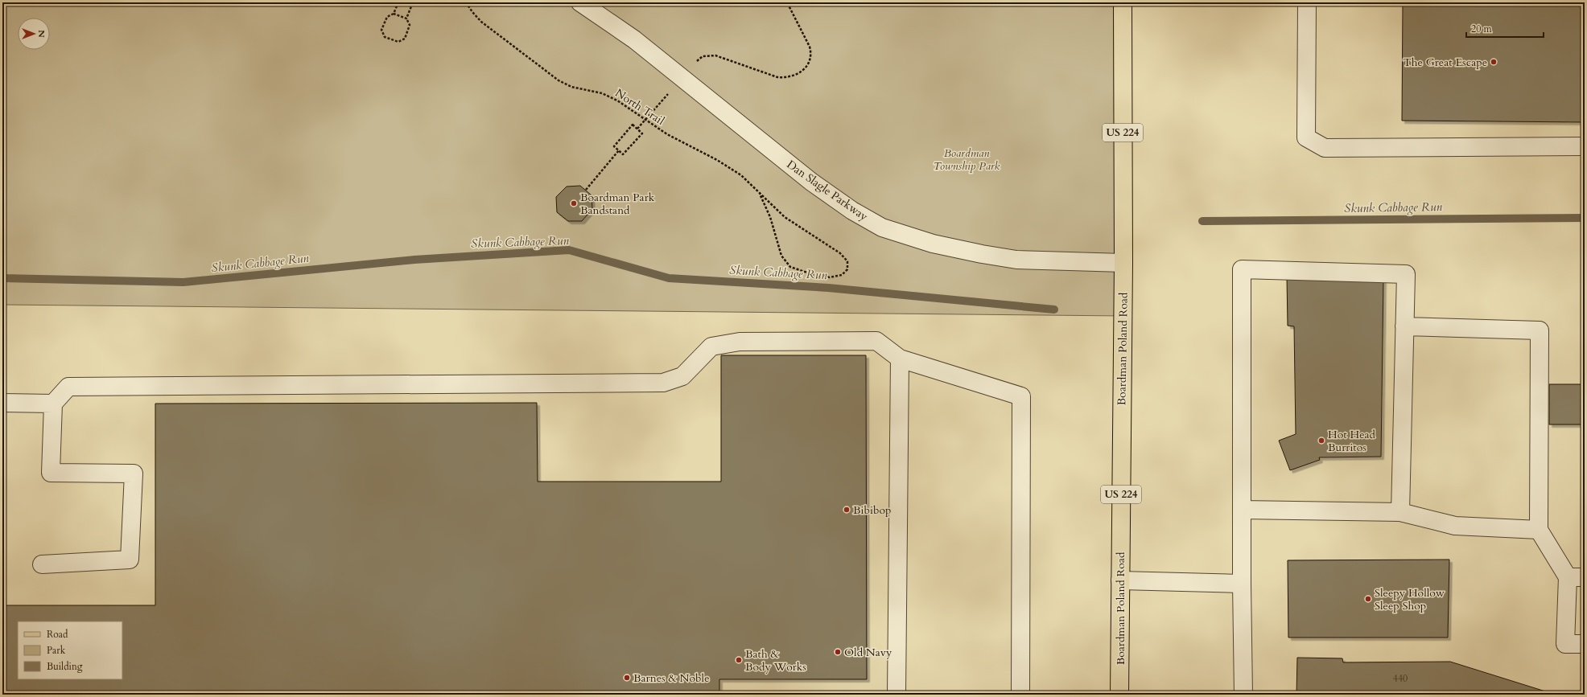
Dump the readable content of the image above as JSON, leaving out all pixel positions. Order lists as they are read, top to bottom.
{
  "streets": {
    "main road": ["US 224", "Boardman Poland Road"],
    "street": ["Dan Slagle Parkway"],
    "path": ["North Trail"]
  },
  "crossings": [
    ["Dan Slagle Parkway", "Boardman Poland Road"]
  ],
  "water": ["Skunk Cabbage Run"],
  "parks": ["Boardman Township Park"],
  "places": [
    "The Great Escape",
    "Boardman Park Bandstand",
    "Hot Head Burritos",
    "Bibibop",
    "Sleepy Hollow Sleep Shop",
    "Old Navy",
    "Bath & Body Works",
    "Barnes & Noble"
  ],
  "house_numbers": ["440"],
  "legend": ["Road", "Park", "Building"],
  "scale_bar": "20 m",
  "north": "right"
}
